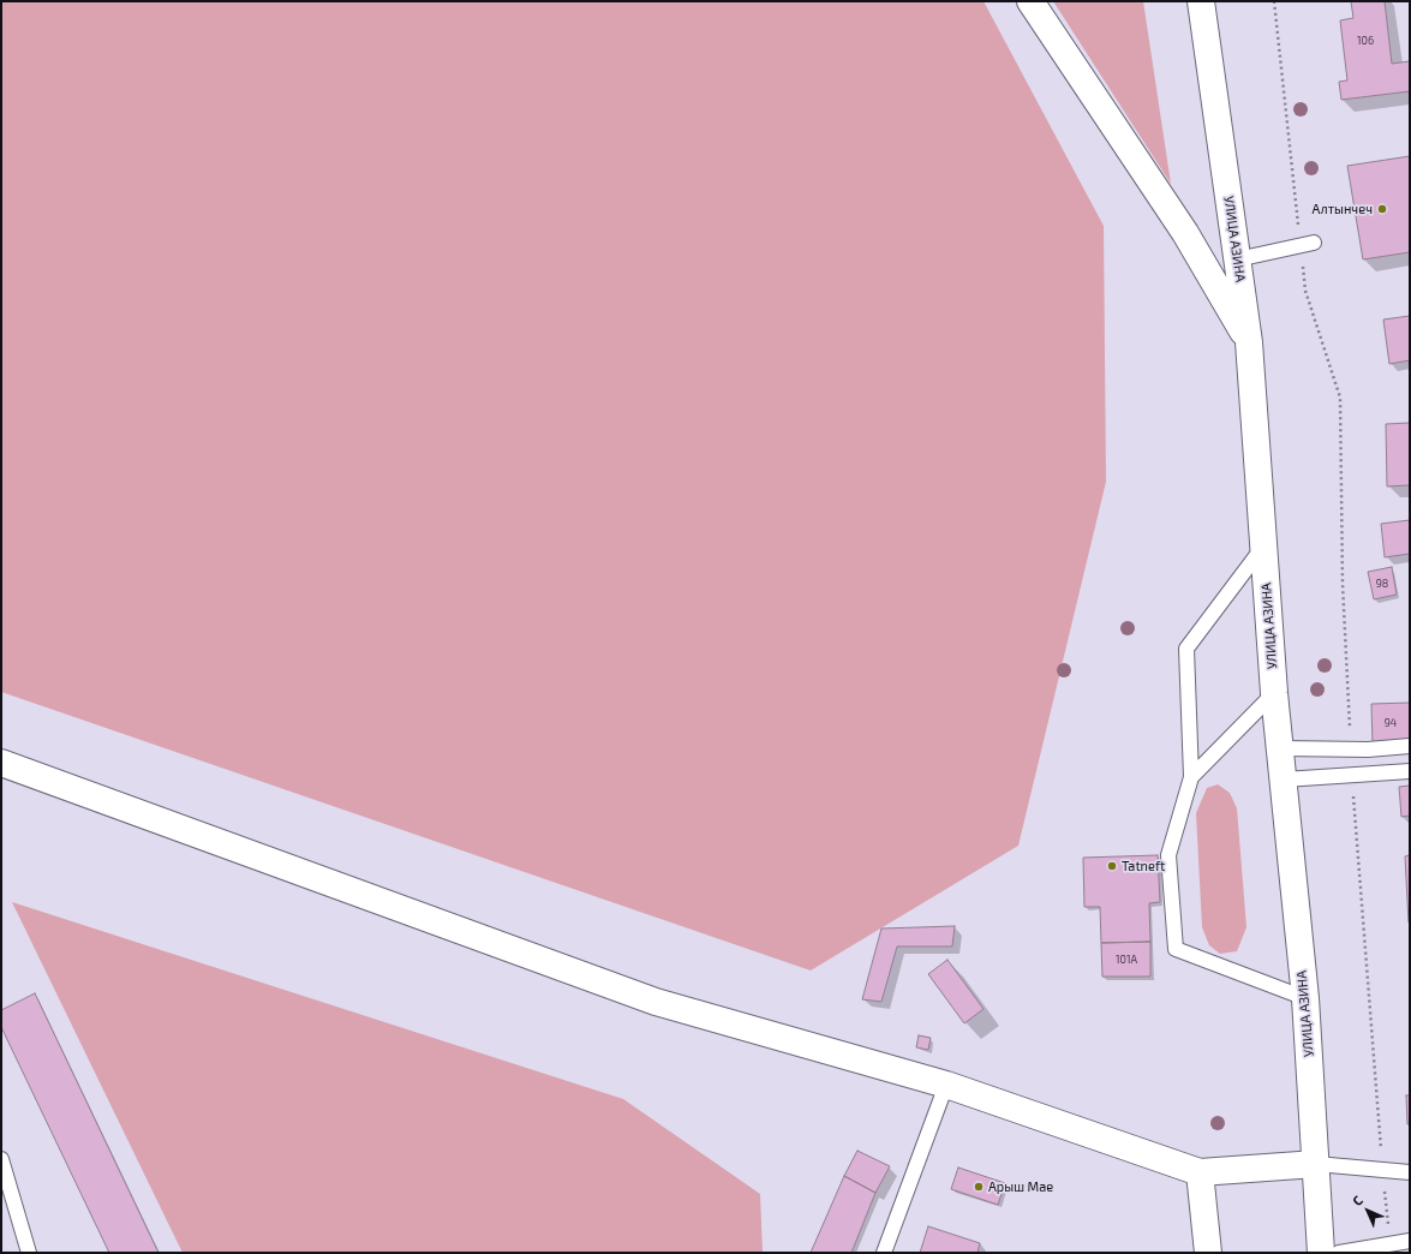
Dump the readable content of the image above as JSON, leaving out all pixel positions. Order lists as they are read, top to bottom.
{
  "streets": {
    "main road": ["УЛИЦА АЗИНА"]
  },
  "places": ["Алтынчеч", "Tatneft", "Арыш Мае"],
  "house_numbers": [
    "106",
    "98",
    "94",
    "101А"
  ],
  "north": "top left"
}
